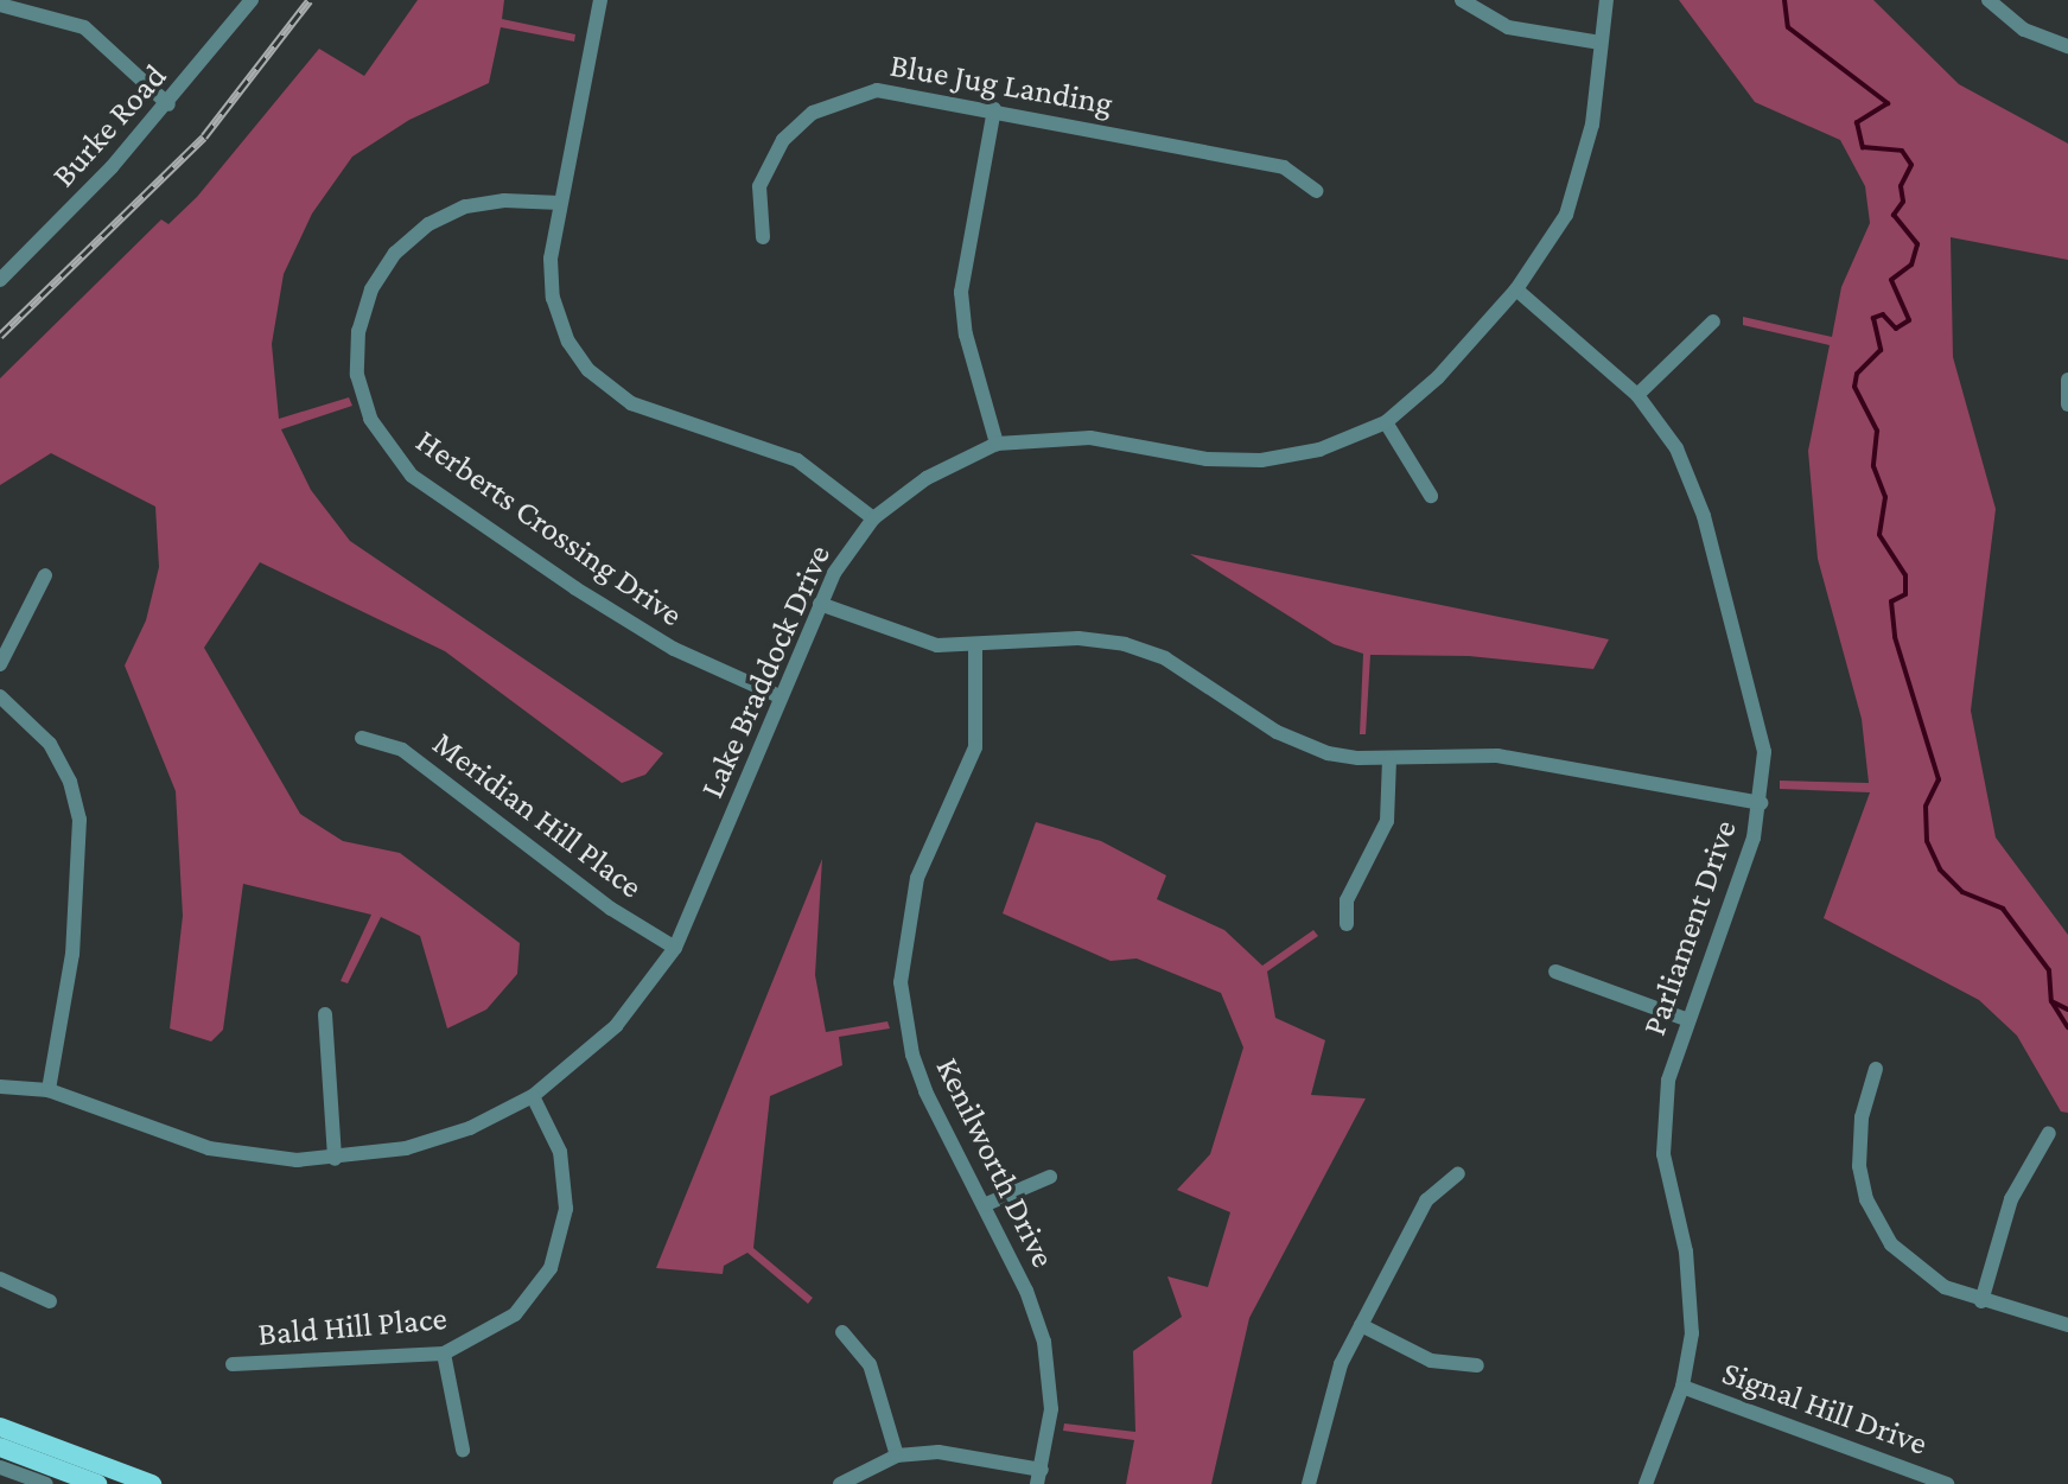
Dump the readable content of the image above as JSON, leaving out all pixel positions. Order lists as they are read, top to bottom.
{
  "streets": {
    "street": [
      "Blue Jug Landing",
      "Burke Road",
      "Herberts Crossing Drive",
      "Lake Braddock Drive",
      "Meridian Hill Place",
      "Parliament Drive",
      "Kenilworth Drive",
      "Bald Hill Place",
      "Signal Hill Drive"
    ]
  },
  "crossings": [
    ["Herberts Crossing Drive", "Lake Braddock Drive"],
    ["Lake Braddock Drive", "Meridian Hill Place"],
    ["Lake Braddock Drive", "Parliament Drive"],
    ["Lake Braddock Drive", "Bald Hill Place"],
    ["Parliament Drive", "Signal Hill Drive"]
  ]
}
